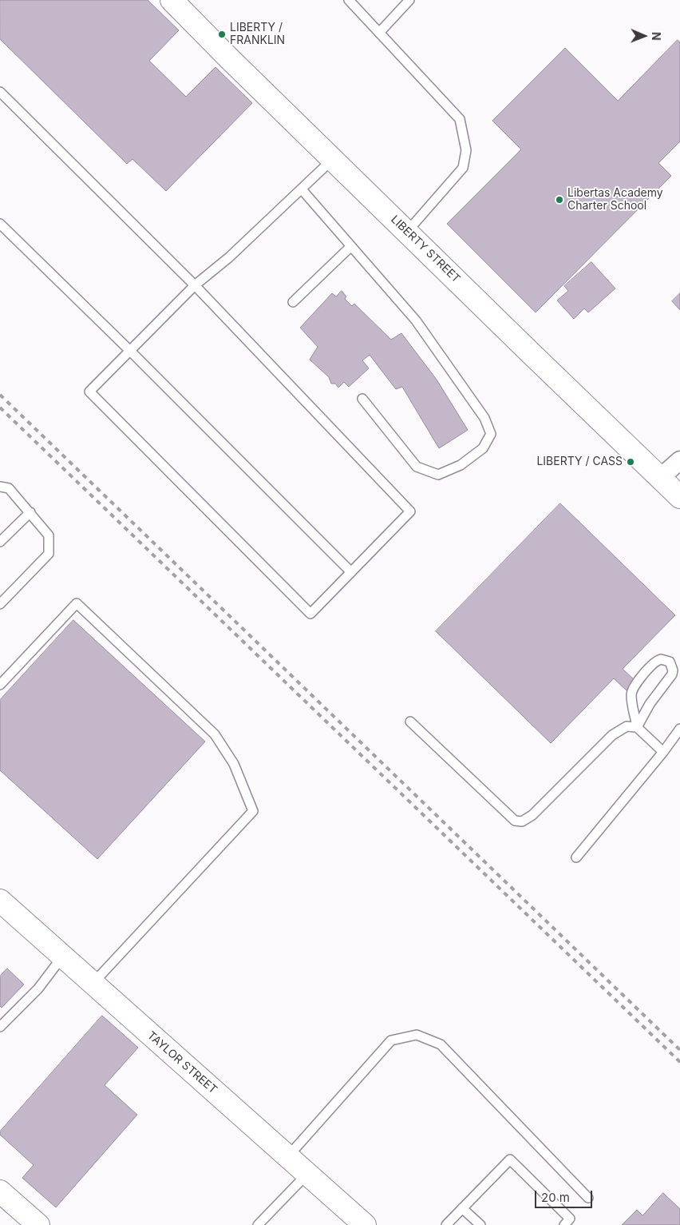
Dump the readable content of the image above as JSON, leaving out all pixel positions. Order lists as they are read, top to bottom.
{
  "streets": {
    "main road": ["LIBERTY STREET", "TAYLOR STREET"]
  },
  "places": ["LIBERTY / FRANKLIN", "Libertas Academy Charter School", "LIBERTY / CASS"],
  "scale_bar": "20 m",
  "north": "right"
}
